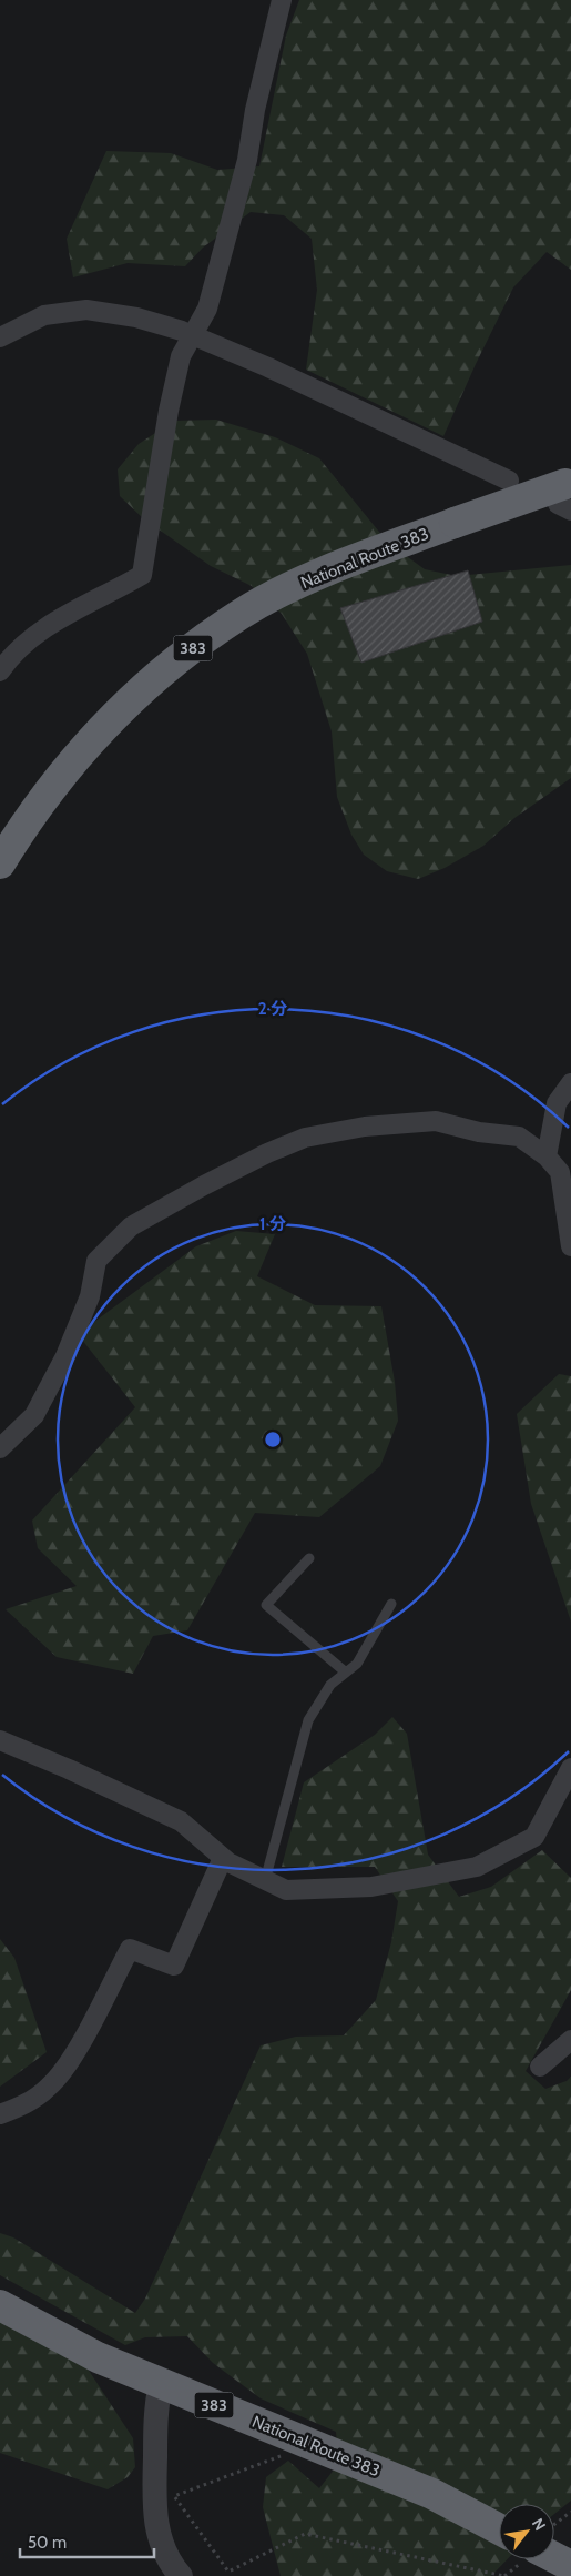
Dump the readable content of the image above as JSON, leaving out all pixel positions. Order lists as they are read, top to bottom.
{
  "streets": {
    "highway": ["National Route 383", "383"]
  },
  "scale_bar": "50 m",
  "north": "top right",
  "rings": ["2 分", "1 分"]
}
